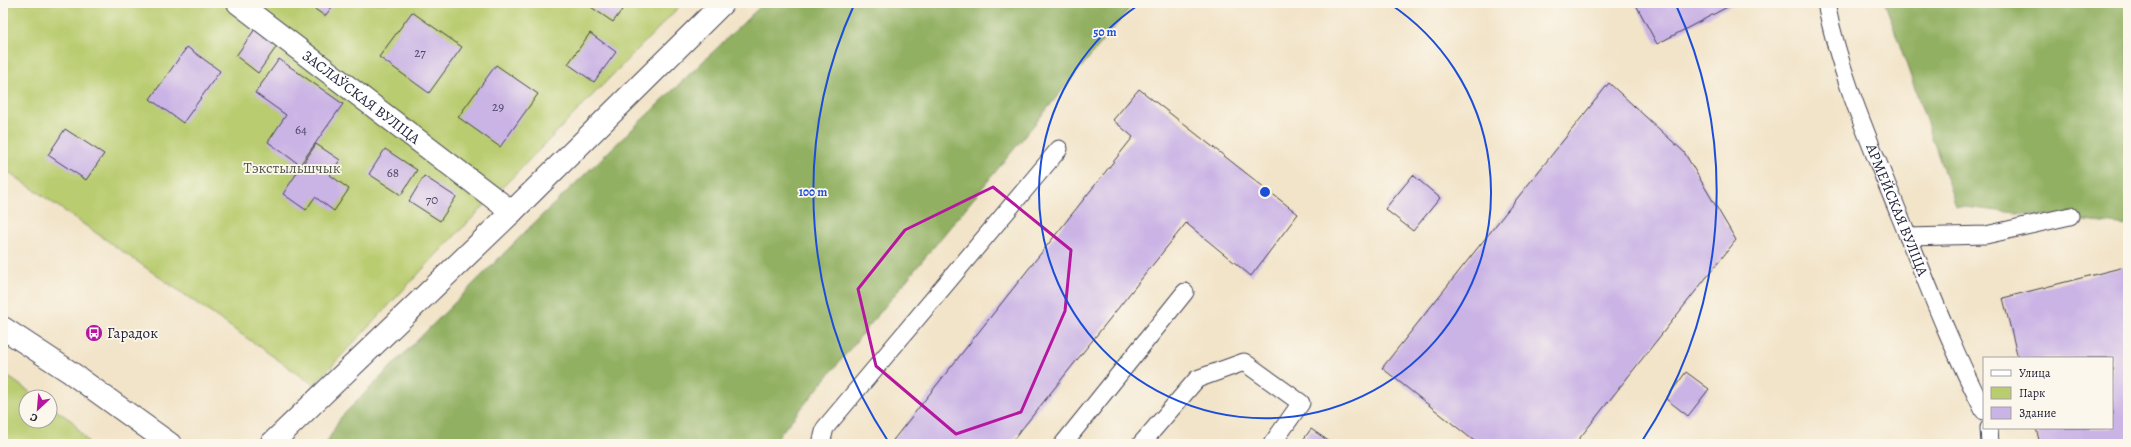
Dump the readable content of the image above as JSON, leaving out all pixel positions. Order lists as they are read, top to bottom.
{
  "streets": {
    "street": ["ЗАСЛАЎСКАЯ ВУЛІЦА"],
    "lane": ["АРМЕЙСКАЯ ВУЛІЦА"]
  },
  "parks": ["Тэкстыльшчык"],
  "places": {
    "bus stop": ["Гарадок"]
  },
  "house_numbers": [
    "27",
    "29",
    "64",
    "68",
    "70"
  ],
  "legend": ["Улица", "Парк", "Здание"],
  "north": "bottom left",
  "rings": ["50 m", "100 m"]
}
